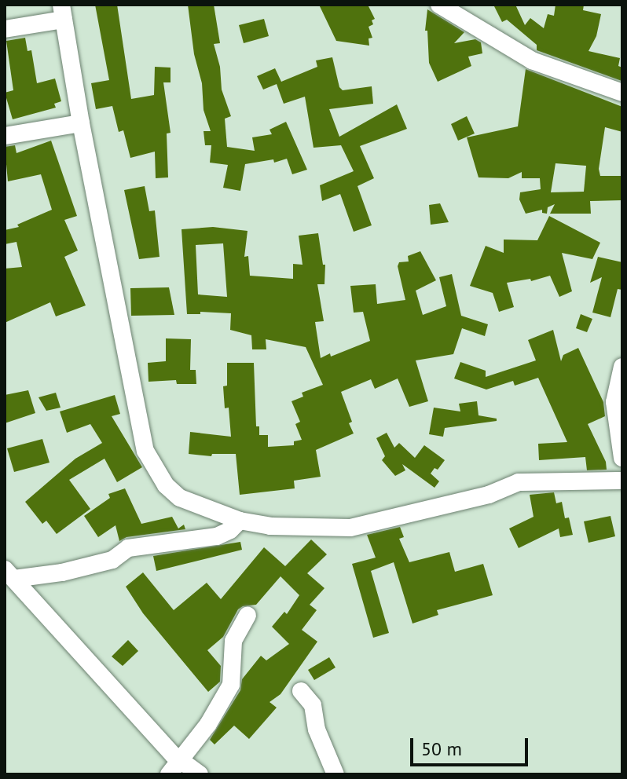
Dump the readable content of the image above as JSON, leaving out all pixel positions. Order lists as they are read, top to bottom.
{
  "scale_bar": "50 m"
}
